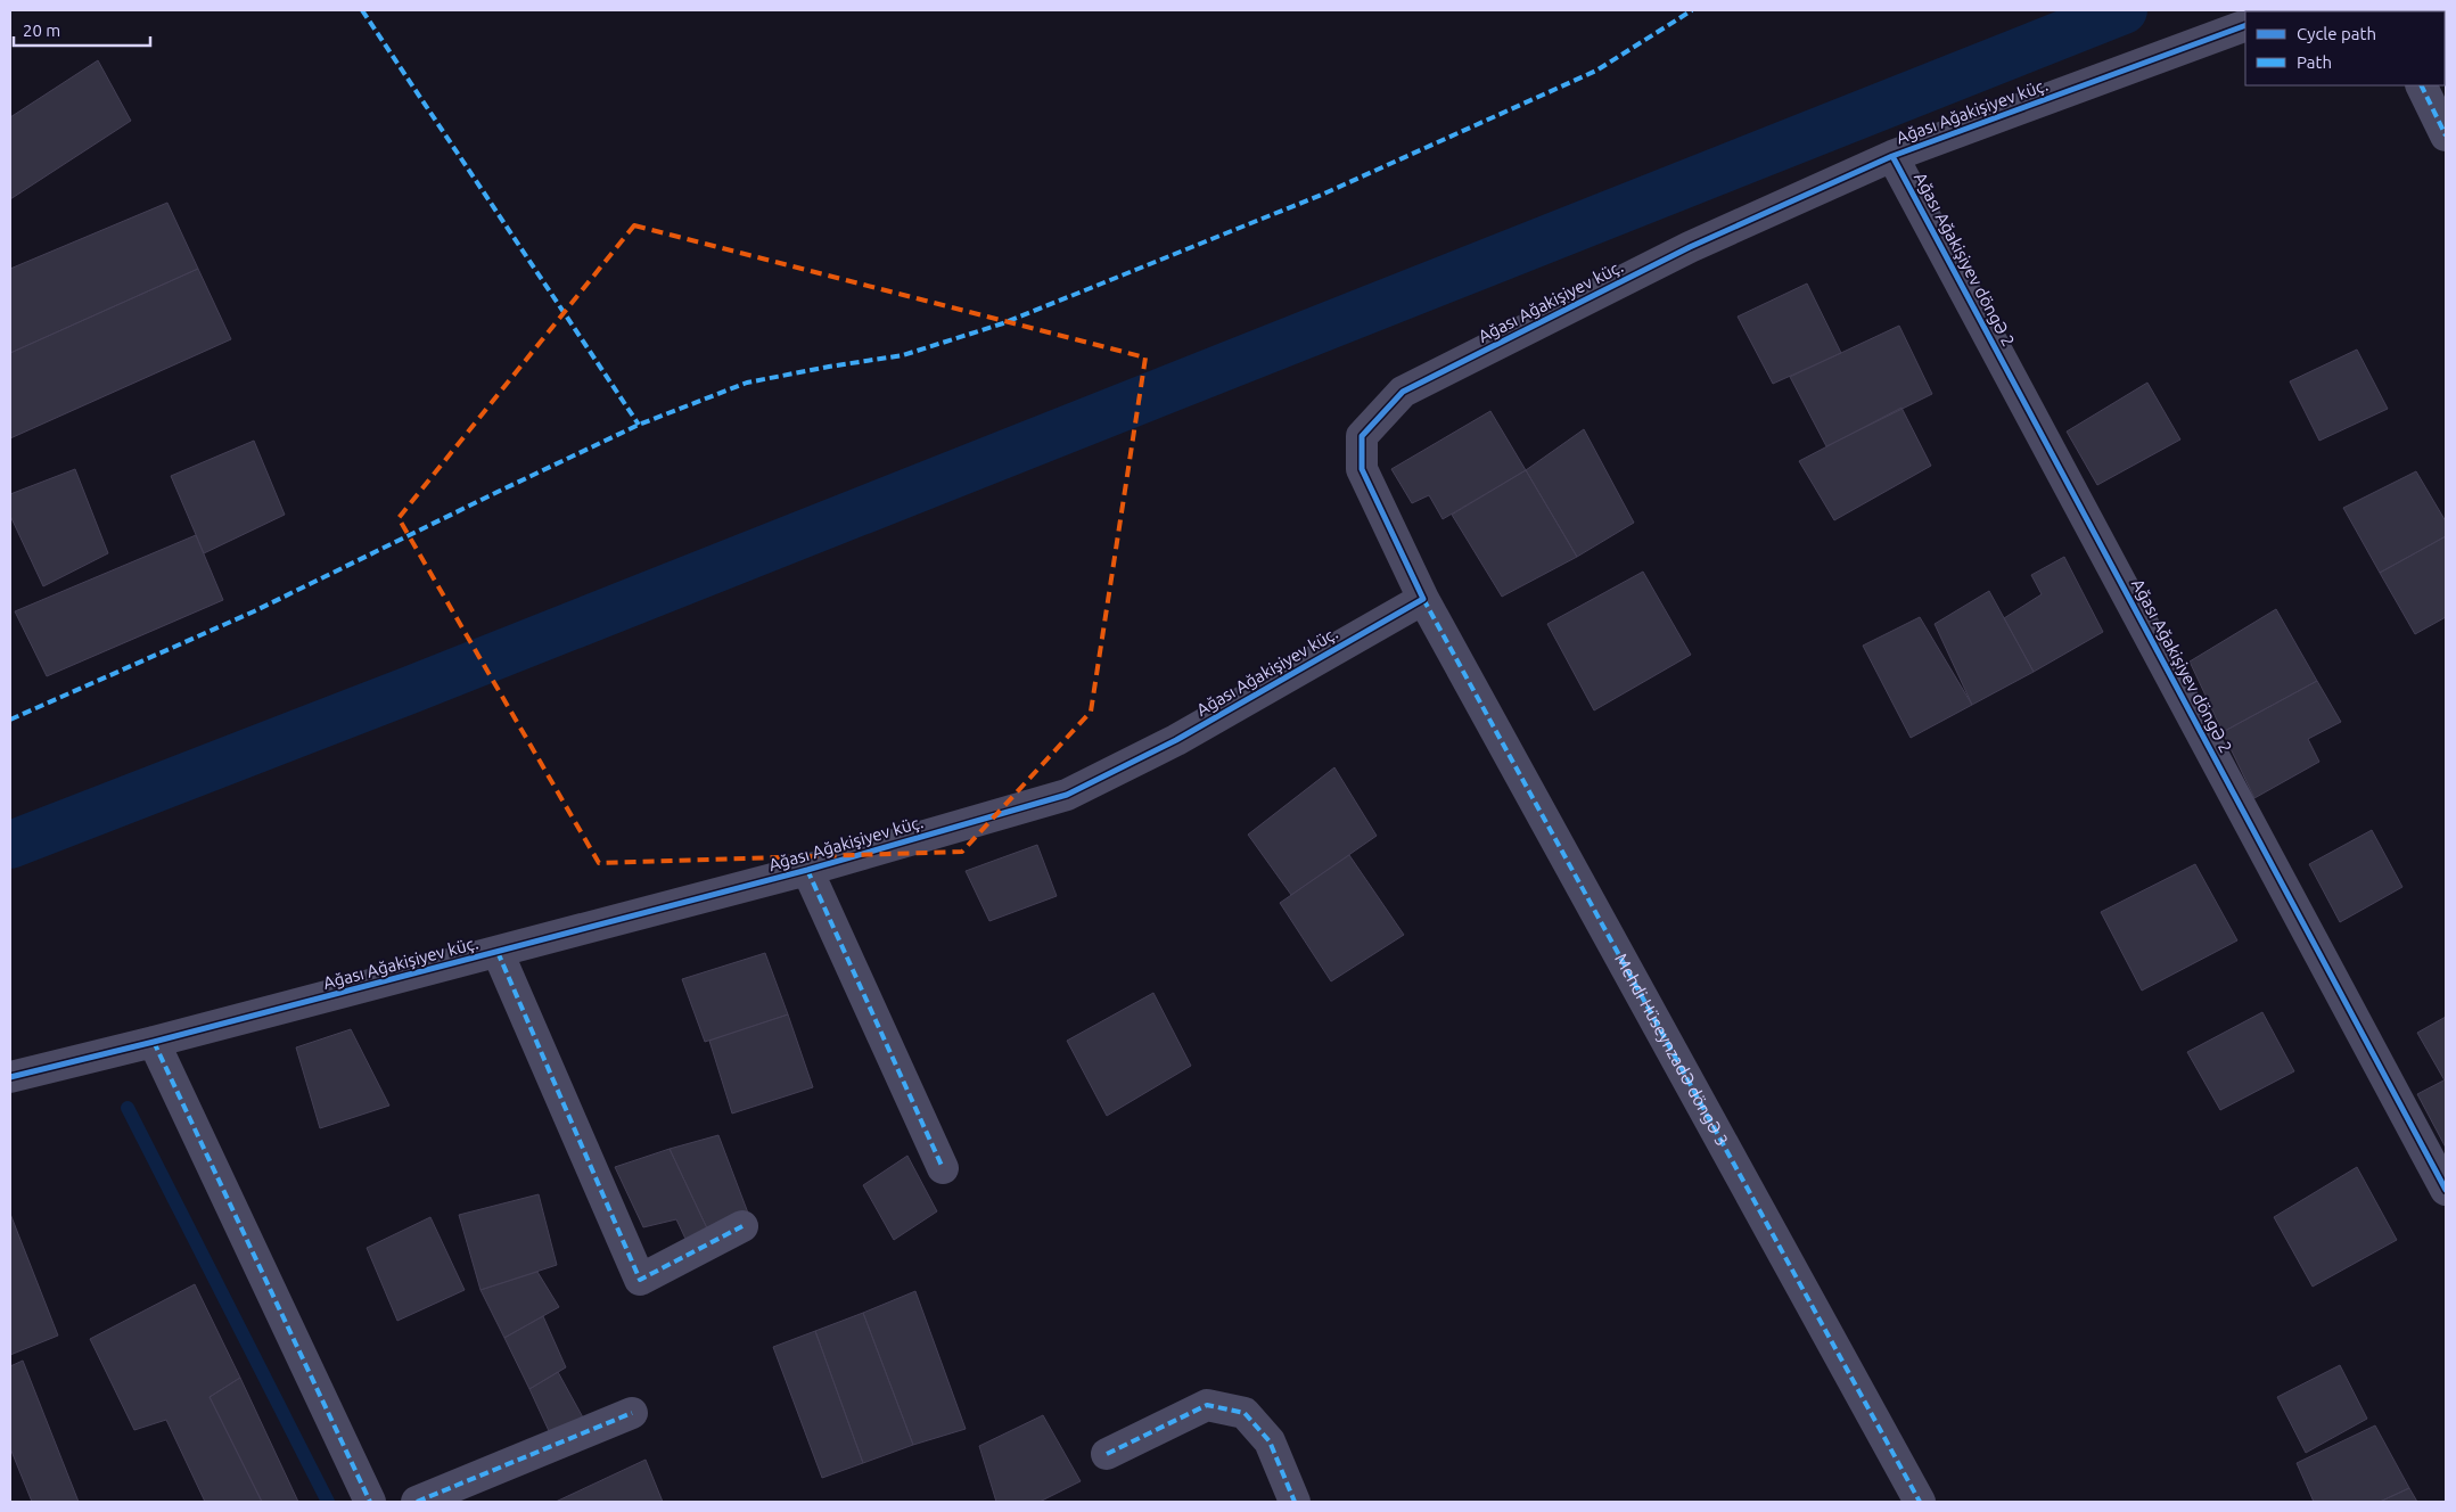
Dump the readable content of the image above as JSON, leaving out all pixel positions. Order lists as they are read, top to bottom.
{
  "streets": {
    "street": ["Ağası Ağakişiyev küç.", "Ağası Ağakişiyev döngə 2", "Mehdi Hüseynzadə döngə 3"]
  },
  "crossings": [
    ["Ağası Ağakişiyev küç.", "Ağası Ağakişiyev döngə 2"],
    ["Ağası Ağakişiyev küç.", "Mehdi Hüseynzadə döngə 3"]
  ],
  "legend": ["Cycle path", "Path"],
  "scale_bar": "20 m"
}
